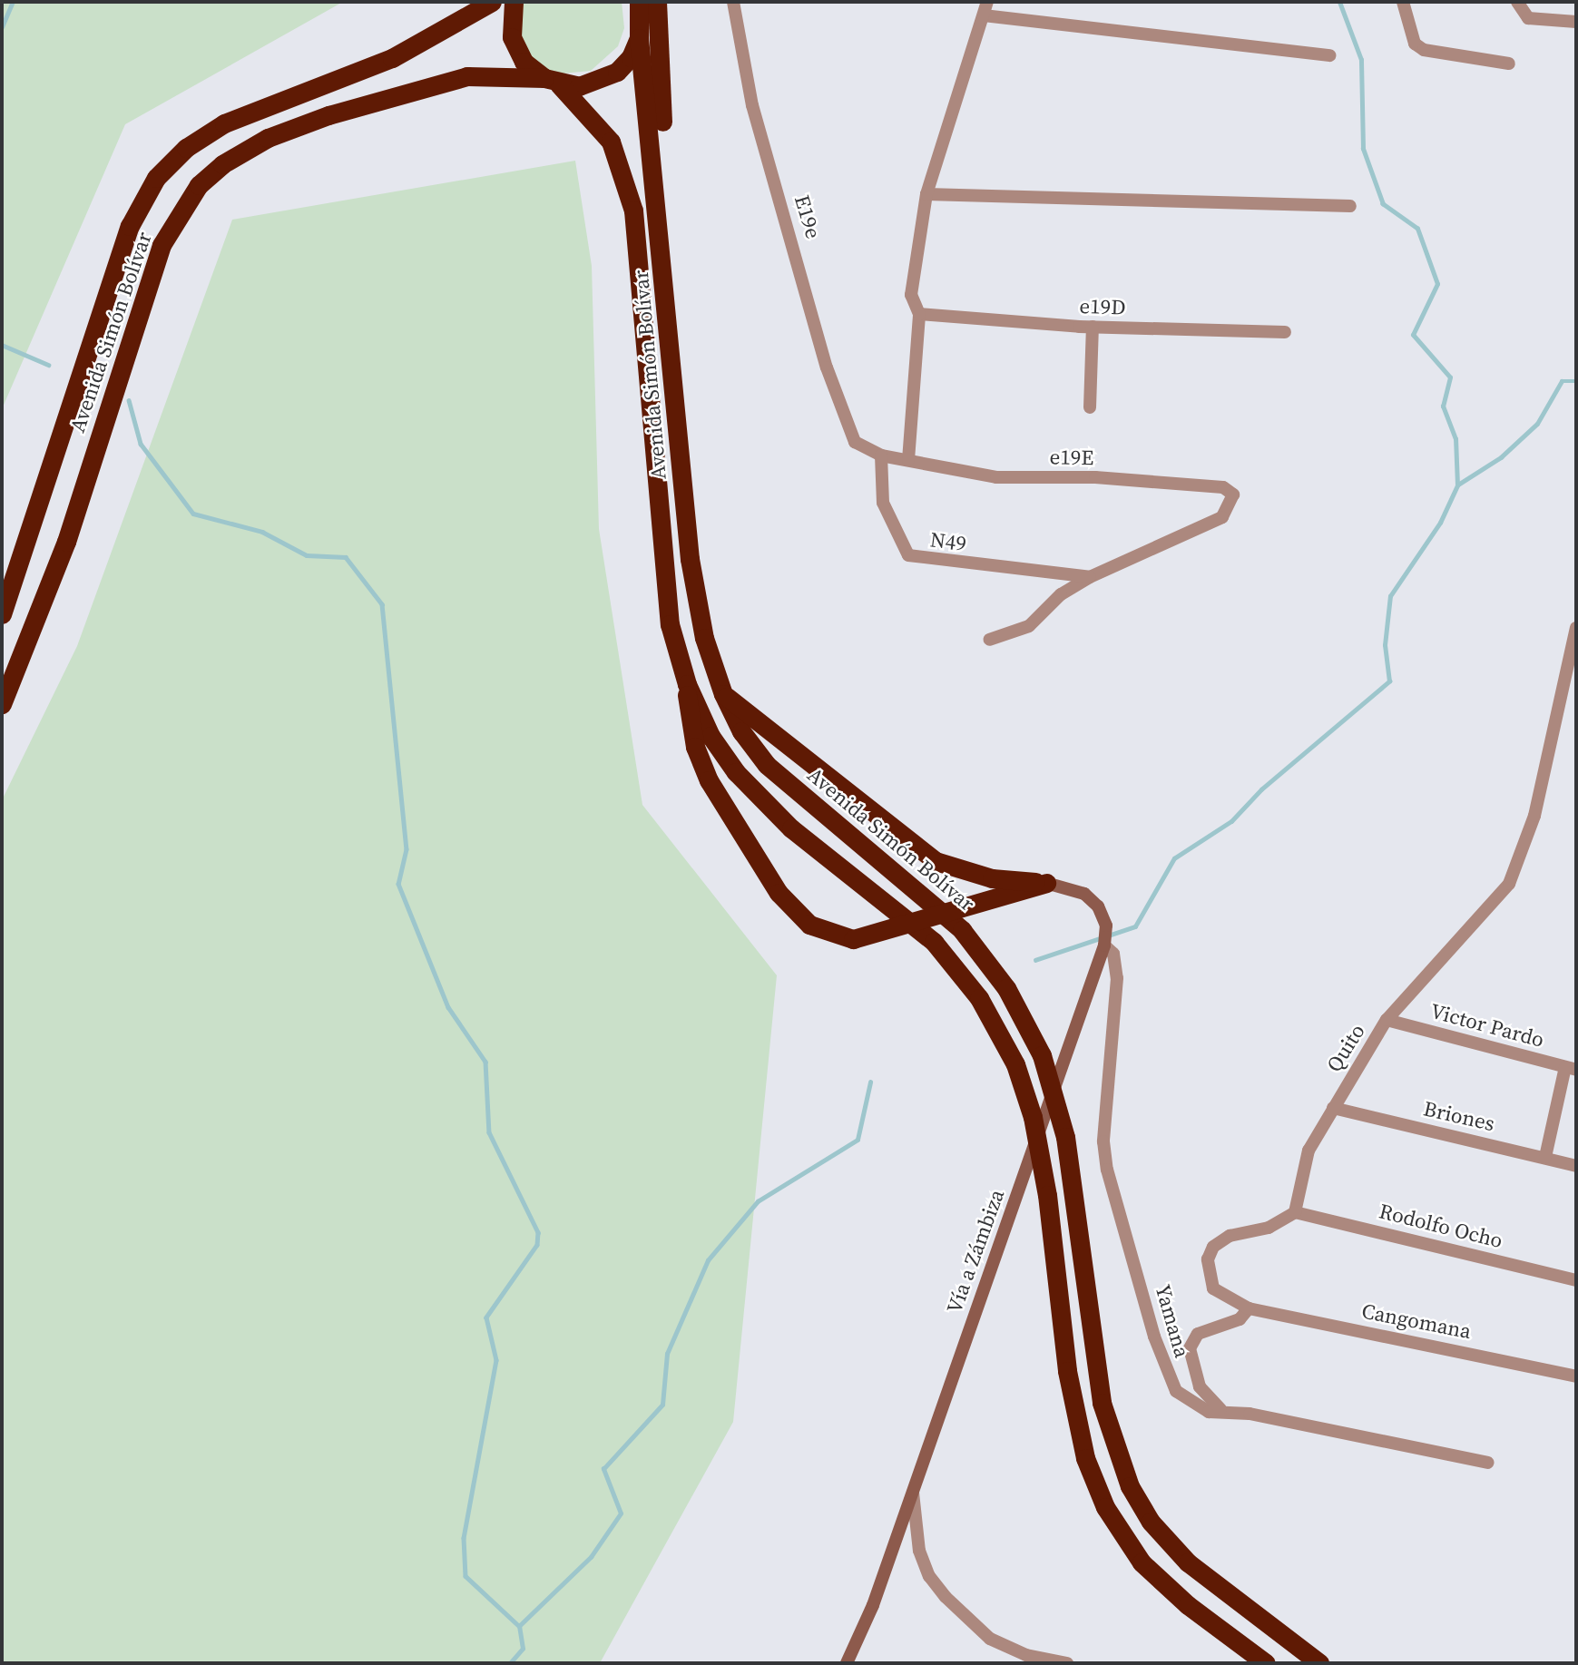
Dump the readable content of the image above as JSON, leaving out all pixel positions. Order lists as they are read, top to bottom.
{
  "streets": {
    "highway": ["Avenida Simón Bolívar"],
    "street": [
      "E19e",
      "e19D",
      "e19E",
      "N49",
      "Victor Pardo",
      "Quito",
      "Briones",
      "Rodolfo Ocho",
      "Vía a Zámbiza",
      "Yamana",
      "Cangomana"
    ]
  },
  "crossings": [
    ["E19e", "e19E"],
    ["e19E", "N49"],
    ["Victor Pardo", "Quito"],
    ["Quito", "Briones"],
    ["Quito", "Rodolfo Ocho"],
    ["Vía a Zámbiza", "Yamana"]
  ]
}
